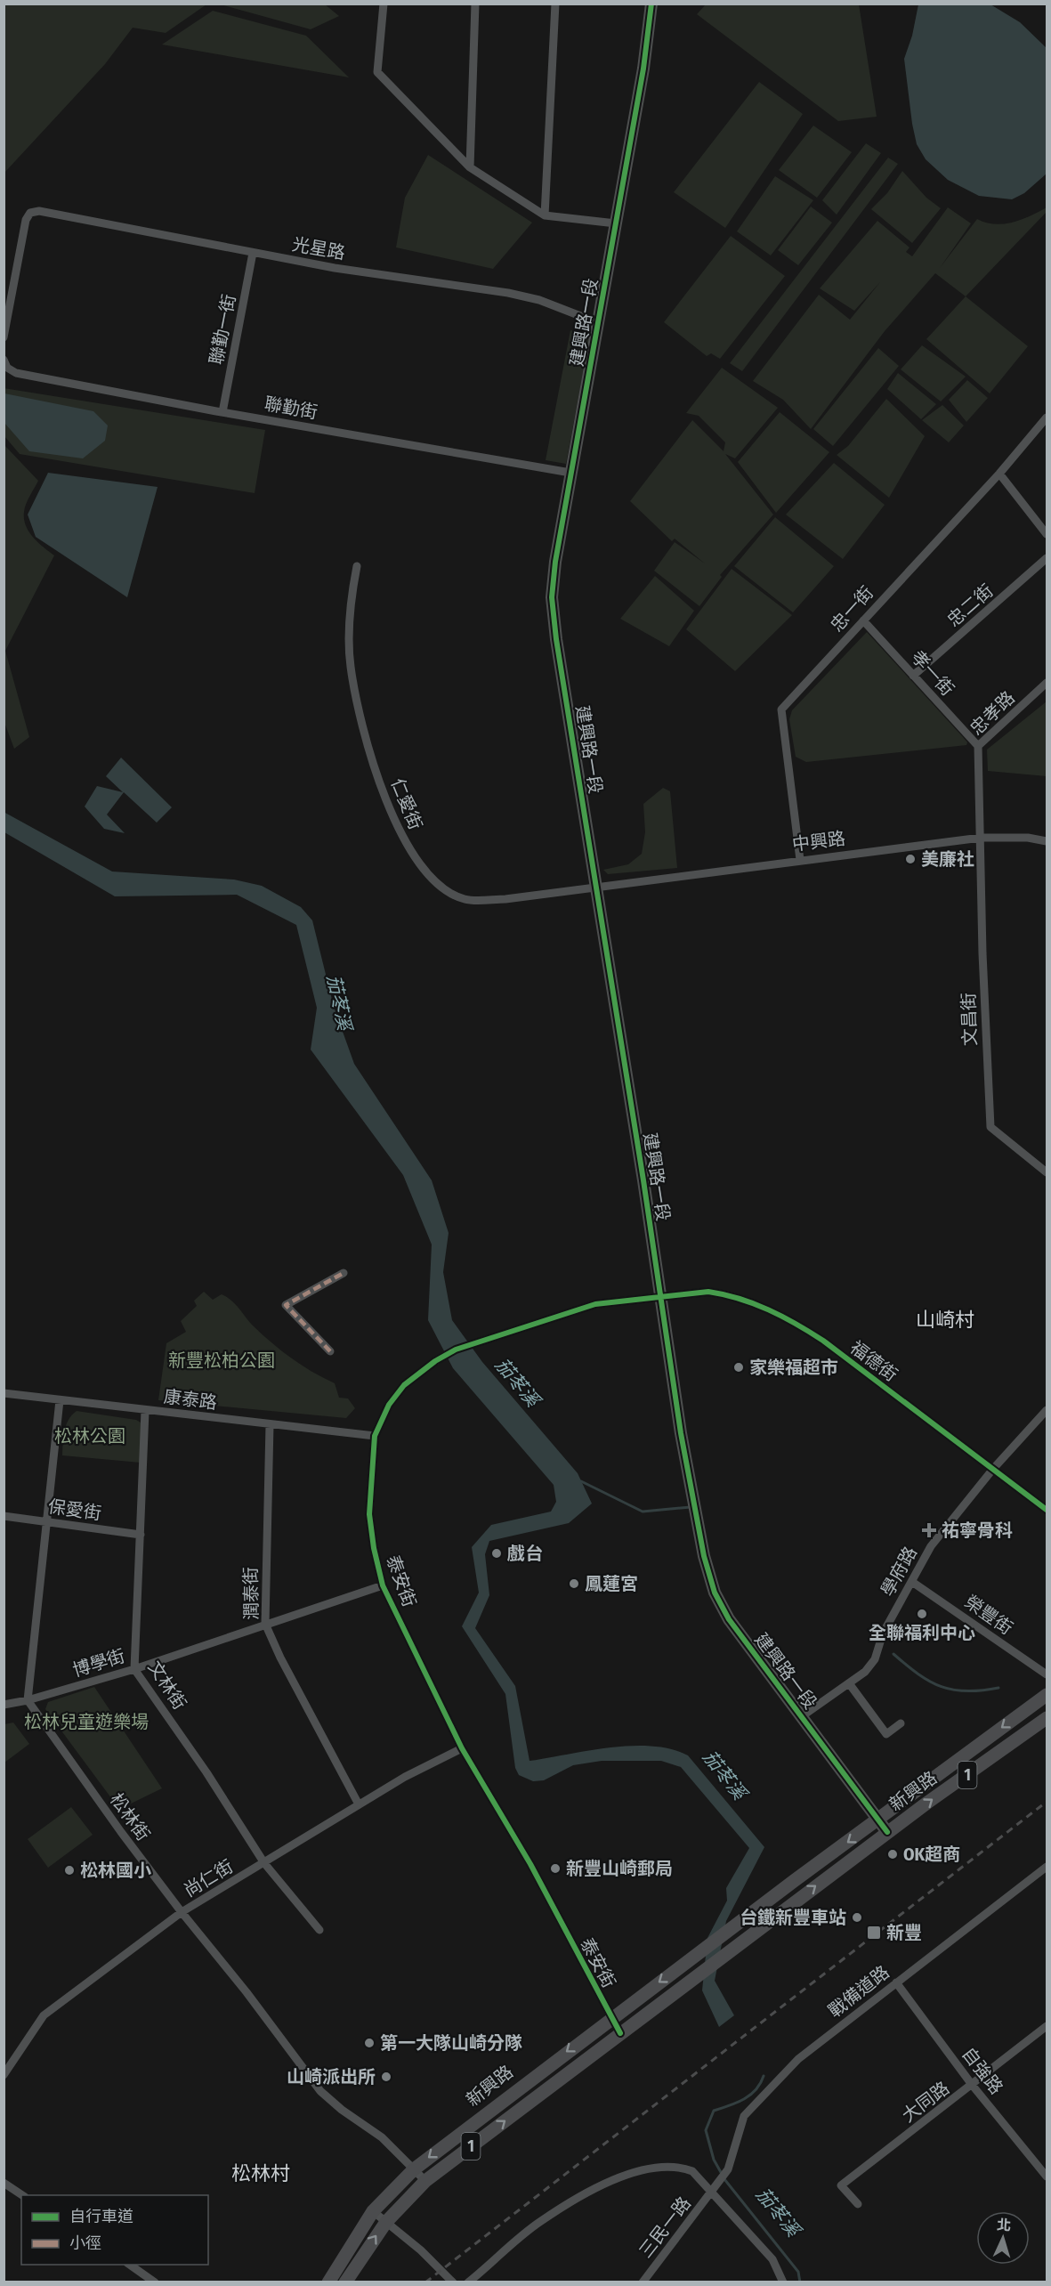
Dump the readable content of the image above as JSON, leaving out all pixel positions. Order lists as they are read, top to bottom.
{
  "streets": {
    "main road": ["1", "新興路"],
    "street": [
      "光星路",
      "建興路一段",
      "聯勤一街",
      "聯勤街",
      "忠二街",
      "忠一街",
      "孝一街",
      "忠孝路",
      "仁愛街",
      "中興路",
      "文昌街",
      "福德街",
      "康泰路",
      "保愛街",
      "學府路",
      "泰安街",
      "潤泰街",
      "榮豐街",
      "博學街",
      "文林街",
      "松林街",
      "尚仁街",
      "戰備道路",
      "自強路",
      "大同路",
      "三民一路"
    ]
  },
  "crossings": [
    ["光星路", "建興路一段"],
    ["光星路", "聯勤一街"],
    ["建興路一段", "聯勤街"],
    ["建興路一段", "仁愛街"],
    ["建興路一段", "中興路"],
    ["建興路一段", "福德街"],
    ["建興路一段", "學府路"],
    ["建興路一段", "泰安街"],
    ["建興路一段", "新興路"],
    ["聯勤一街", "聯勤街"],
    ["忠二街", "孝一街"],
    ["忠一街", "孝一街"],
    ["忠一街", "中興路"],
    ["孝一街", "忠孝路"],
    ["忠孝路", "中興路"],
    ["忠孝路", "文昌街"],
    ["仁愛街", "中興路"],
    ["中興路", "文昌街"],
    ["福德街", "學府路"],
    ["福德街", "泰安街"],
    ["康泰路", "泰安街"],
    ["康泰路", "潤泰街"],
    ["康泰路", "文林街"],
    ["保愛街", "文林街"],
    ["學府路", "榮豐街"],
    ["泰安街", "博學街"],
    ["泰安街", "新興路"],
    ["泰安街", "尚仁街"],
    ["潤泰街", "博學街"],
    ["潤泰街", "尚仁街"],
    ["博學街", "文林街"],
    ["博學街", "松林街"],
    ["文林街", "尚仁街"],
    ["新興路", "松林街"],
    ["松林街", "尚仁街"],
    ["戰備道路", "自強路"],
    ["戰備道路", "三民一路"],
    ["自強路", "大同路"]
  ],
  "districts": ["山崎村", "松林村"],
  "water": ["茄苳溪"],
  "parks": ["新豐松柏公園", "松林公園", "松林兒童遊樂場"],
  "places": {
    "other": [
      "美廉社",
      "家樂福超市",
      "戲台",
      "鳳蓮宮",
      "全聯福利中心",
      "OK超商",
      "新豐山崎郵局",
      "松林國小",
      "台鐵新豐車站",
      "第一大隊山崎分隊",
      "山崎派出所"
    ],
    "health": ["祐寧骨科"],
    "transit": ["新豐"]
  },
  "legend": ["自行車道", "小徑"],
  "north": "top"
}
